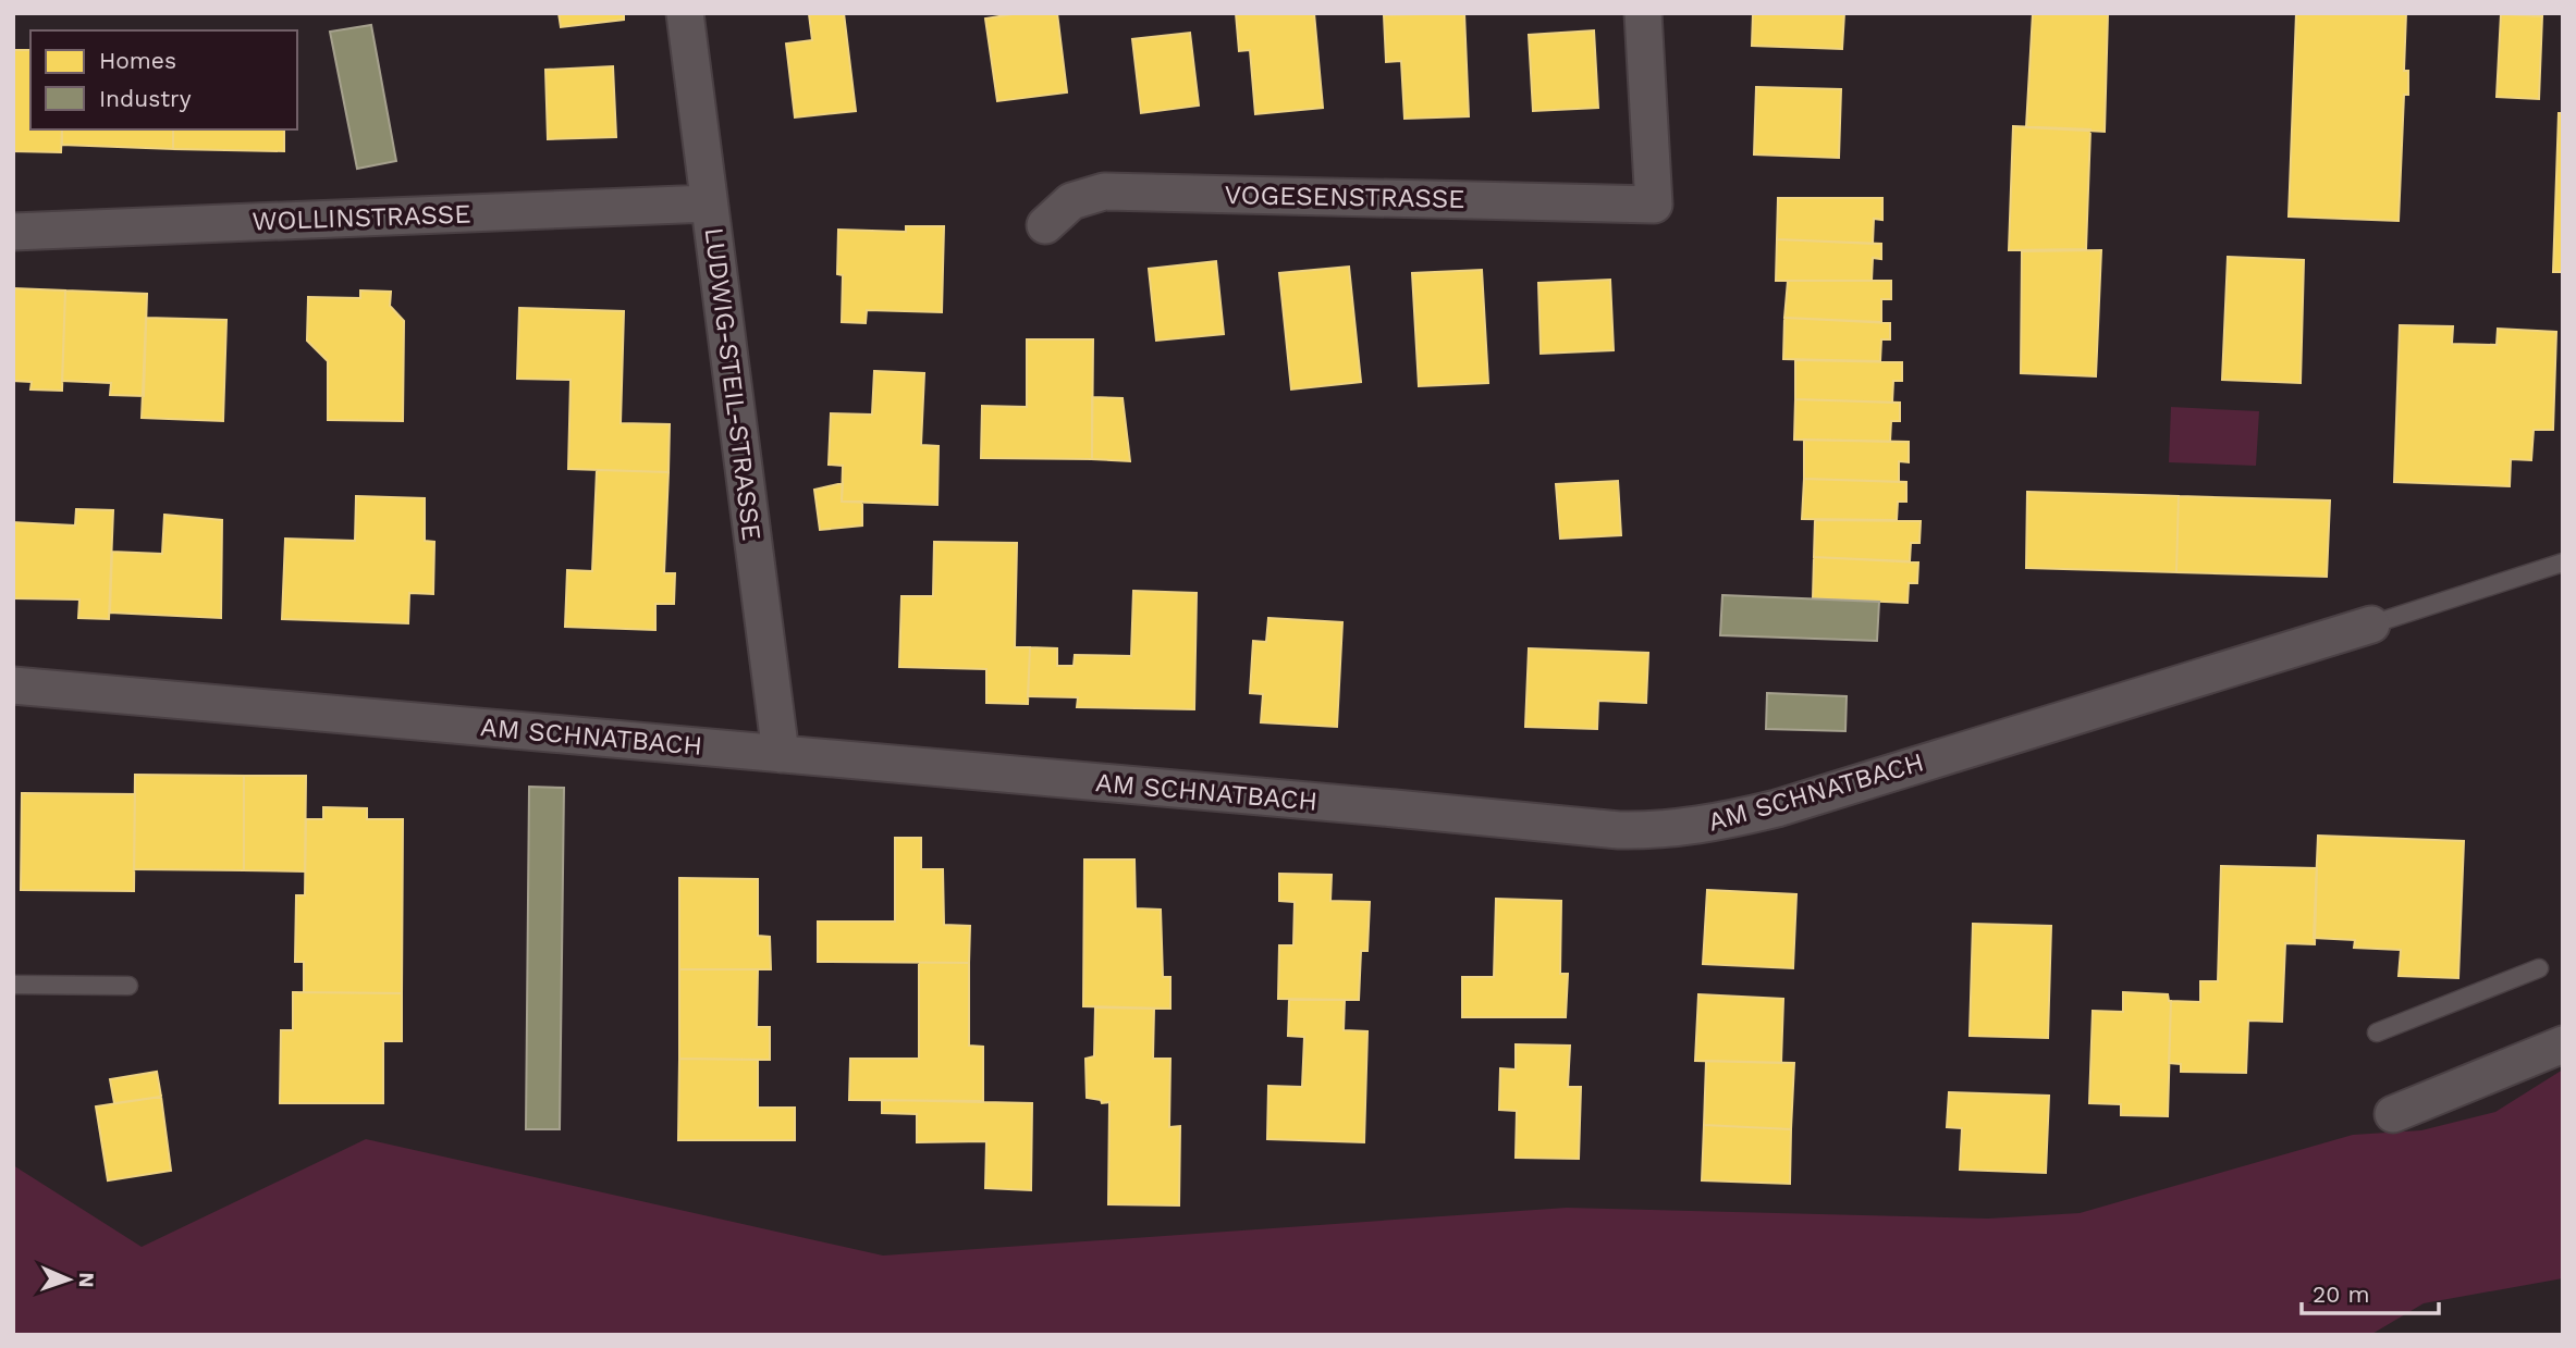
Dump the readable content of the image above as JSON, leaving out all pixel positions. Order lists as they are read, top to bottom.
{
  "streets": {
    "street": [
      "VOGESENSTRASSE",
      "WOLLINSTRASSE",
      "LUDWIG-STEIL-STRASSE",
      "AM SCHNATBACH"
    ]
  },
  "crossings": [
    ["WOLLINSTRASSE", "LUDWIG-STEIL-STRASSE"],
    ["LUDWIG-STEIL-STRASSE", "AM SCHNATBACH"]
  ],
  "legend": ["Homes", "Industry"],
  "scale_bar": "20 m",
  "north": "right"
}
